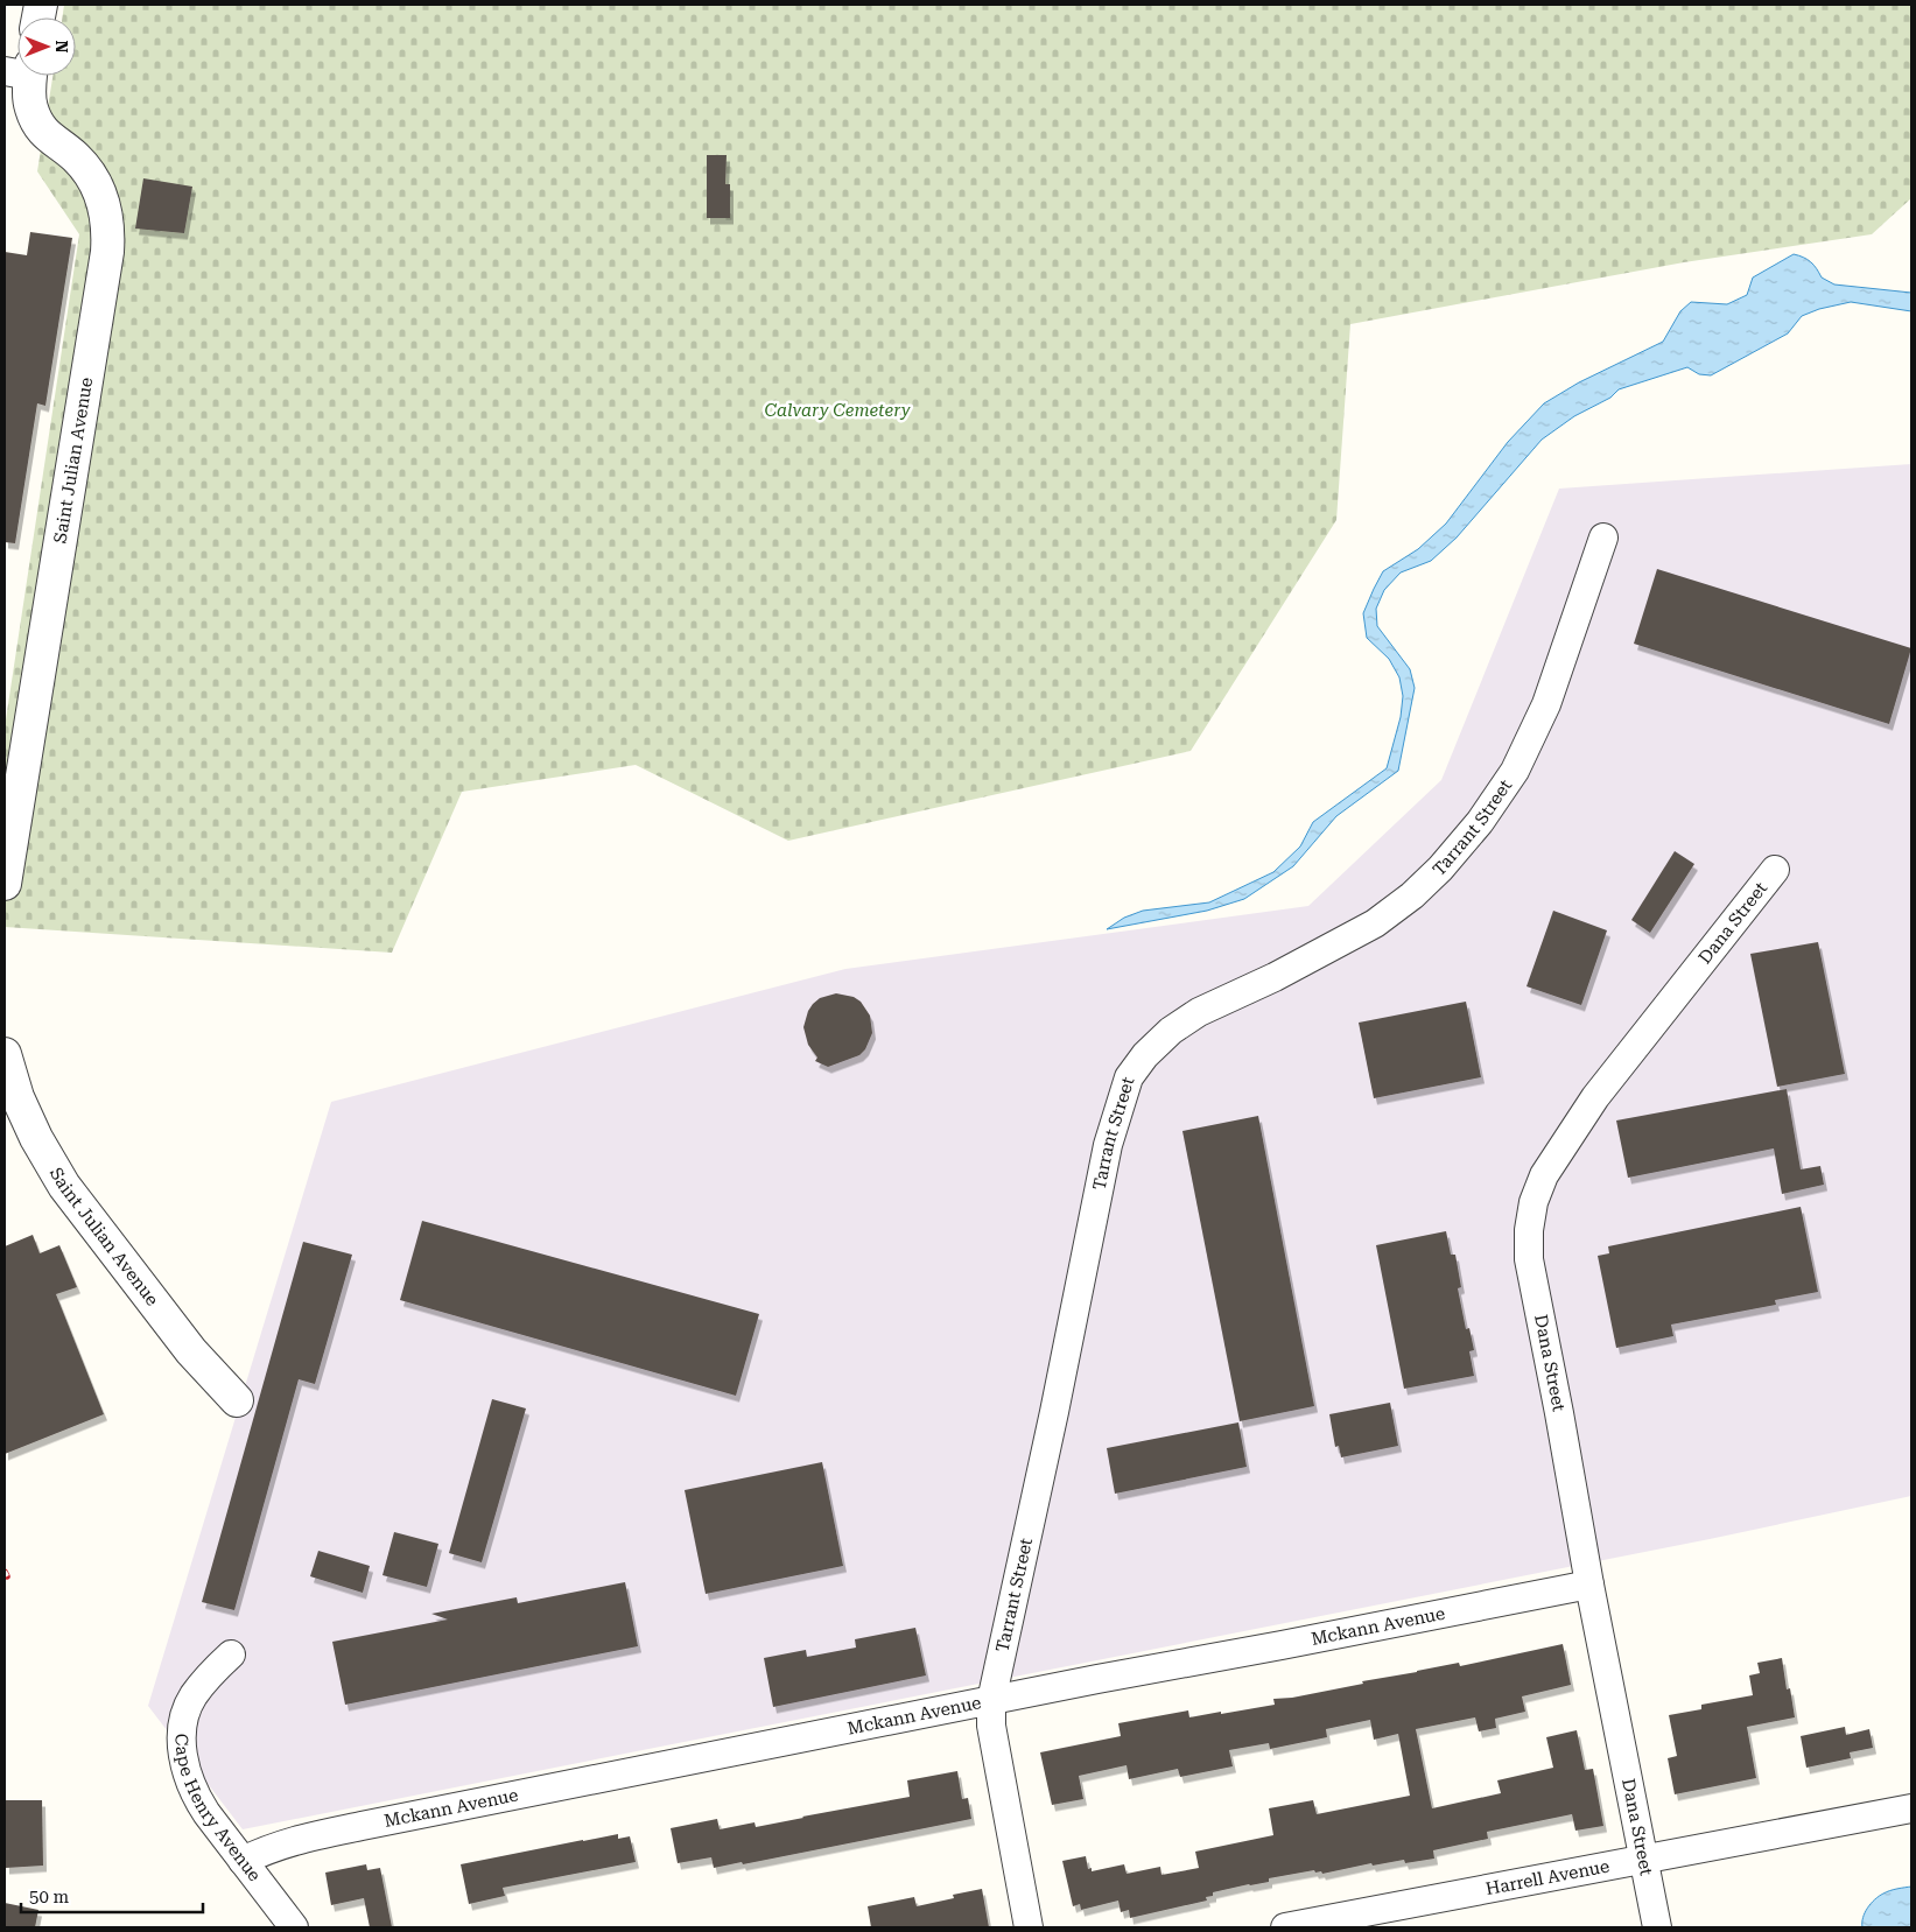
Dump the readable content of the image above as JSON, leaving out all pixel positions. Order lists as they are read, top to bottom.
{
  "streets": {
    "street": [
      "Saint Julian Avenue",
      "Tarrant Street",
      "Dana Street",
      "Mckann Avenue",
      "Cape Henry Avenue",
      "Harrell Avenue"
    ]
  },
  "crossings": [
    ["Tarrant Street", "Mckann Avenue"],
    ["Dana Street", "Mckann Avenue"],
    ["Dana Street", "Harrell Avenue"],
    ["Mckann Avenue", "Cape Henry Avenue"]
  ],
  "parks": ["Calvary Cemetery"],
  "scale_bar": "50 m",
  "north": "right"
}
